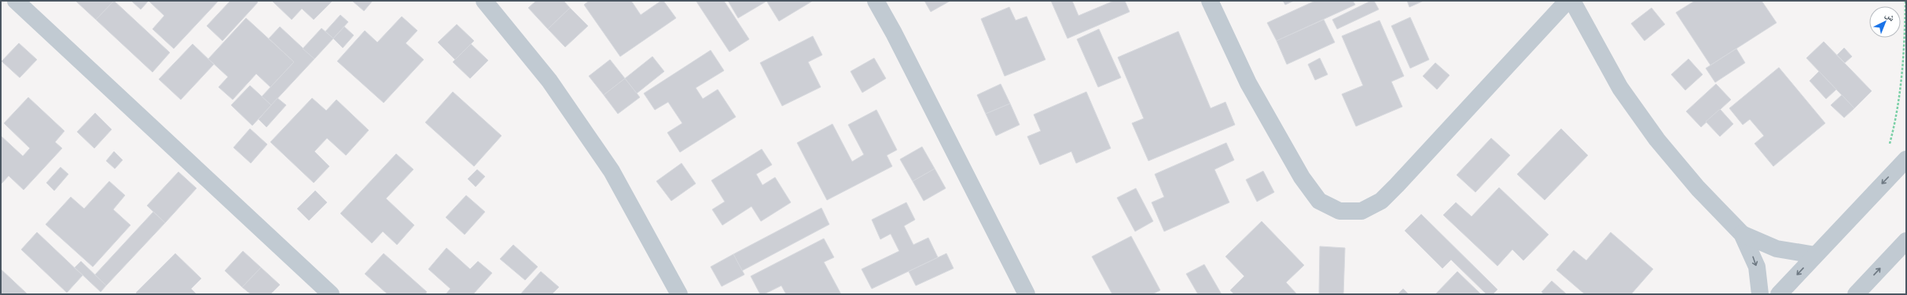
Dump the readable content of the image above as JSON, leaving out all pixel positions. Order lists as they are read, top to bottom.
{
  "north": "top right"
}
